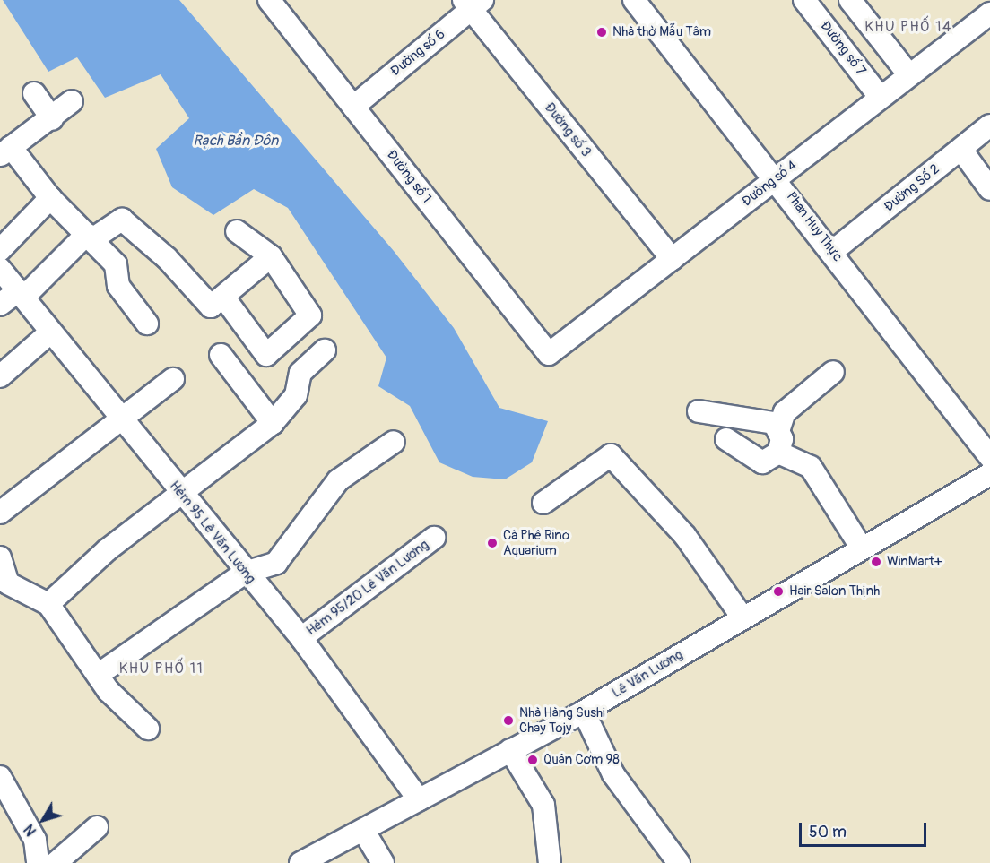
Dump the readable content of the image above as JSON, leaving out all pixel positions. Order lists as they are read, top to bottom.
{
  "streets": {
    "street": [
      "Đường số 7",
      "Đường số 6",
      "Đường số 3",
      "Đường số 1",
      "Đường số 4",
      "Đường Số 2",
      "Phan Huy Thực",
      "Hẻm 95 Lê Văn Lương",
      "Hẻm 95/20 Lê Văn Lương",
      "Lê Văn Lương"
    ]
  },
  "crossings": [
    ["Đường số 7", "Đường số 4"],
    ["Đường số 6", "Đường số 3"],
    ["Đường số 6", "Đường số 1"],
    ["Đường số 3", "Đường số 4"],
    ["Đường số 1", "Đường số 4"],
    ["Đường số 4", "Phan Huy Thực"],
    ["Đường Số 2", "Phan Huy Thực"],
    ["Hẻm 95 Lê Văn Lương", "Hẻm 95/20 Lê Văn Lương"],
    ["Hẻm 95 Lê Văn Lương", "Lê Văn Lương"]
  ],
  "districts": ["KHU PHỐ 14", "KHU PHỐ 11"],
  "water": ["Rạch Bần Đôn"],
  "places": [
    "Nhà thờ Mẫu Tâm",
    "Cà Phê Rino Aquarium",
    "WinMart+",
    "Hair Salon Thịnh",
    "Nhà Hàng Sushi Chay Tojy",
    "Quán Cơm 98"
  ],
  "scale_bar": "50 m",
  "north": "bottom left"
}
